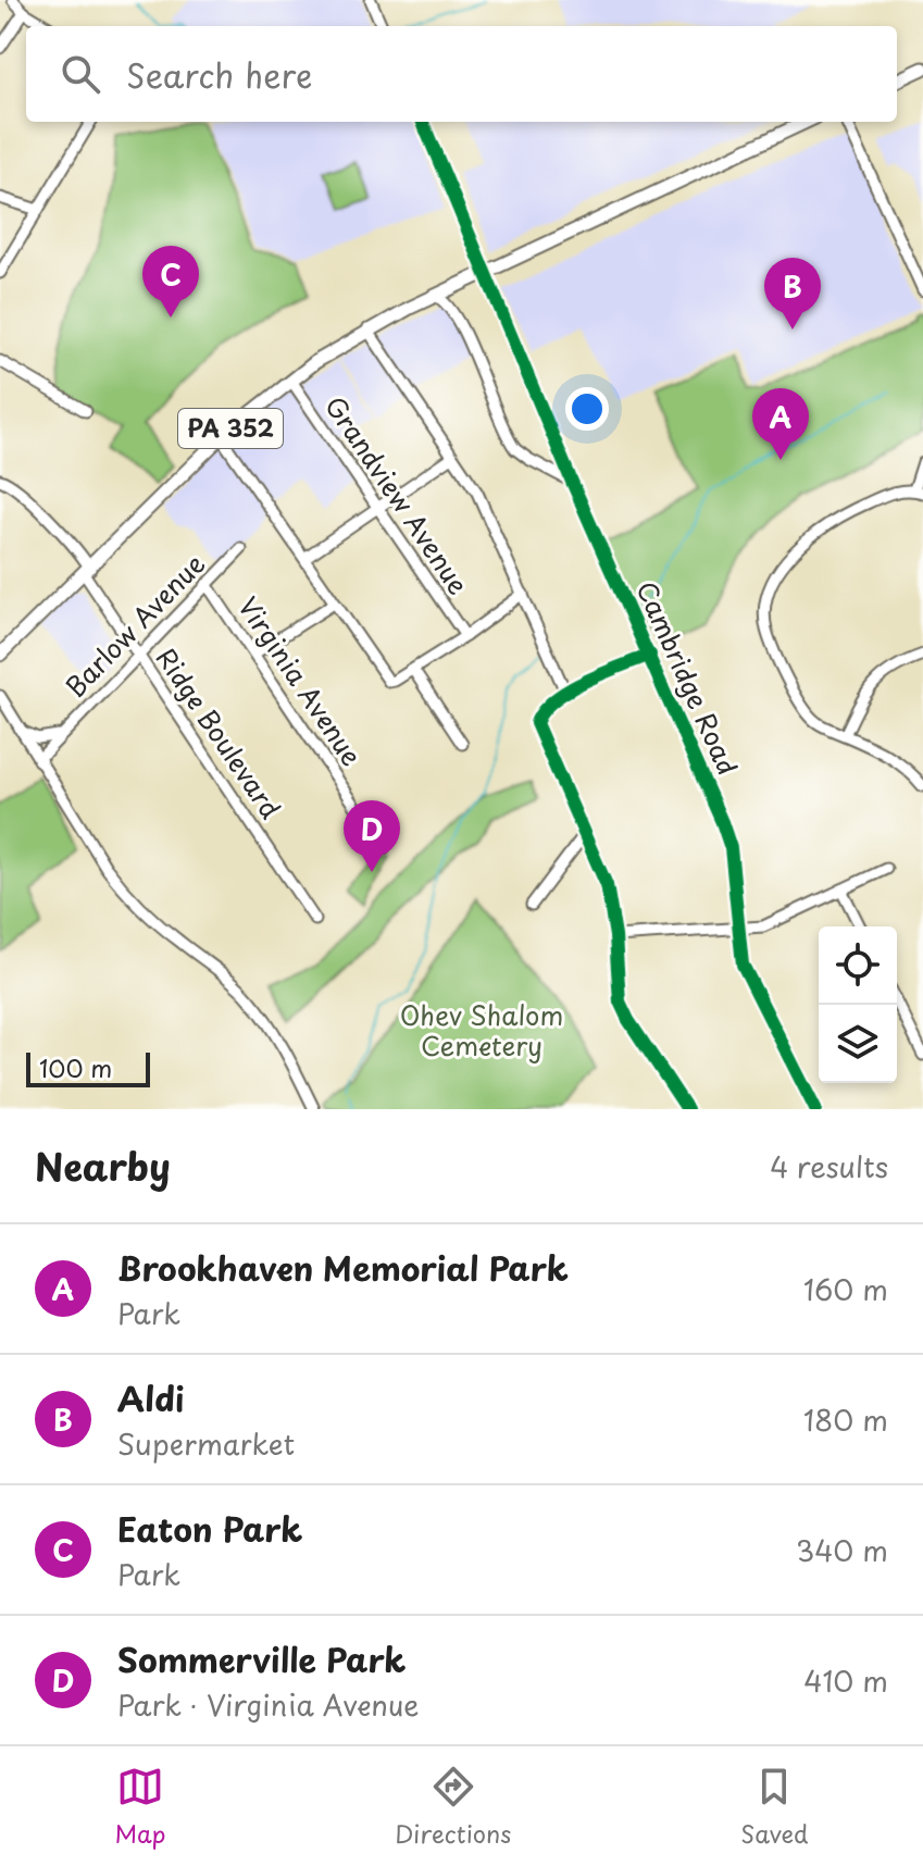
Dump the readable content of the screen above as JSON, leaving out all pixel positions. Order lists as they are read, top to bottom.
{
  "streets": {
    "main road": ["PA 352"],
    "street": [
      "Grandview Avenue",
      "Barlow Avenue",
      "Cambridge Road",
      "Virginia Avenue",
      "Ridge Boulevard"
    ]
  },
  "crossings": [
    ["PA 352", "Grandview Avenue"],
    ["PA 352", "Cambridge Road"],
    ["PA 352", "Ridge Boulevard"],
    ["Barlow Avenue", "Virginia Avenue"],
    ["Barlow Avenue", "Ridge Boulevard"]
  ],
  "parks": ["Ohev Shalom Cemetery"],
  "scale_bar": "100 m",
  "page": {
    "search": "Search here",
    "pins": [
      "C",
      "B",
      "A",
      "D"
    ],
    "scale": "100 m",
    "heading": ["Nearby", "4 results"],
    "list": [
      {
        "mark": "A",
        "name": "Brookhaven Memorial Park",
        "note": "Park",
        "value": "160 m"
      },
      {
        "mark": "B",
        "name": "Aldi",
        "note": "Supermarket",
        "value": "180 m"
      },
      {
        "mark": "C",
        "name": "Eaton Park",
        "note": "Park",
        "value": "340 m"
      },
      {
        "mark": "D",
        "name": "Sommerville Park",
        "note": "Park · Virginia Avenue",
        "value": "410 m"
      }
    ],
    "nav": ["Map", "Directions", "Saved"]
  }
}
